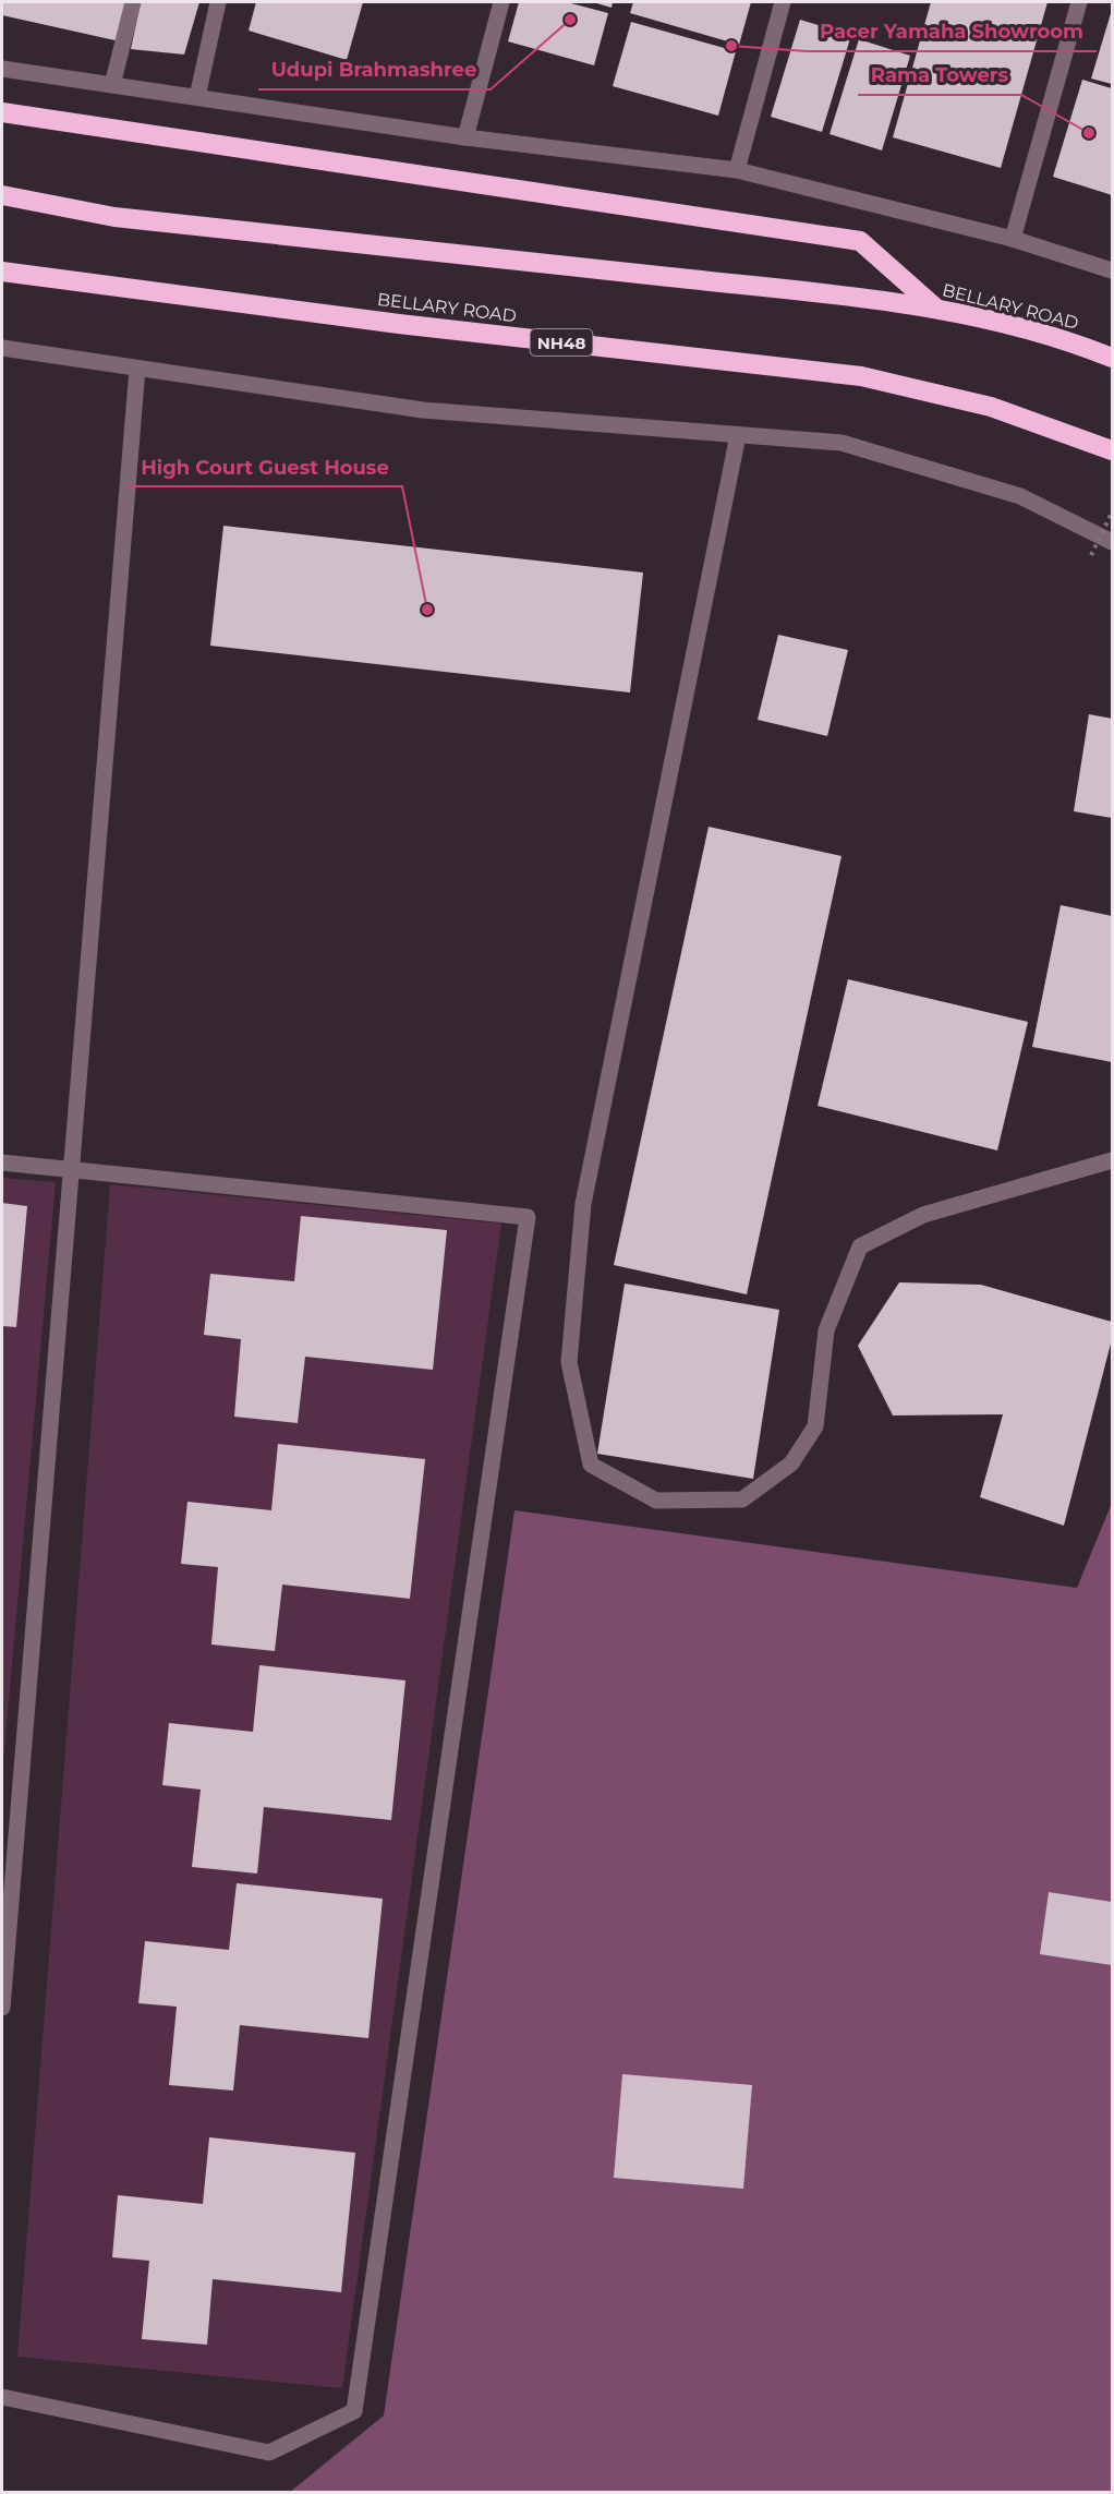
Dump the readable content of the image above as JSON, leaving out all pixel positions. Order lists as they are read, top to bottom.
{
  "streets": {
    "highway": ["BELLARY ROAD", "NH48"]
  },
  "places": [
    "Udupi Brahmashree",
    "Pacer Yamaha Showroom",
    "Rama Towers",
    "High Court Guest House"
  ]
}
